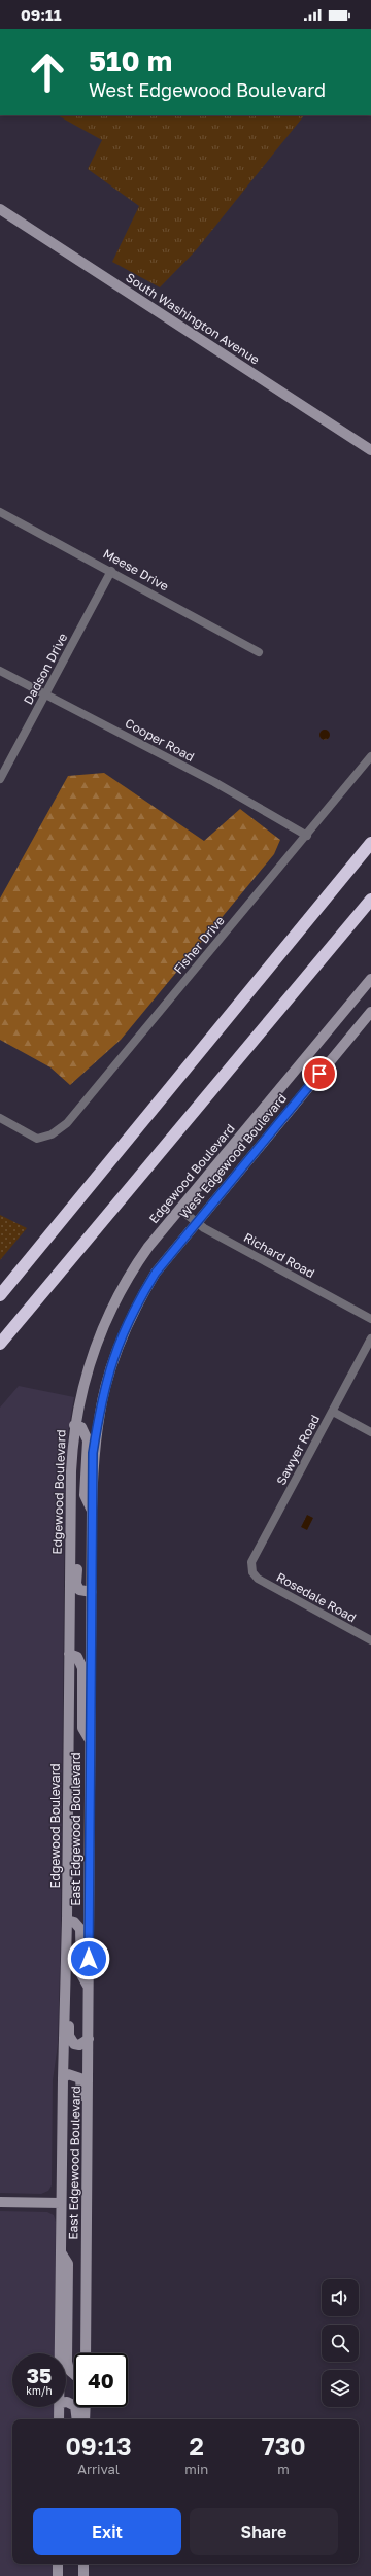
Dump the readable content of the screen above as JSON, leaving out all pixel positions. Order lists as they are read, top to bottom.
{
  "streets": {
    "street": [
      "South Washington Avenue",
      "Meese Drive",
      "Dadson Drive",
      "Cooper Road",
      "Fisher Drive",
      "West Edgewood Boulevard",
      "Edgewood Boulevard",
      "Richard Road",
      "Sawyer Road",
      "Rosedale Road",
      "East Edgewood Boulevard"
    ]
  },
  "crossings": [
    ["Meese Drive", "Dadson Drive"],
    ["Dadson Drive", "Cooper Road"],
    ["Cooper Road", "Fisher Drive"],
    ["West Edgewood Boulevard", "Richard Road"],
    ["West Edgewood Boulevard", "East Edgewood Boulevard"],
    ["Edgewood Boulevard", "Richard Road"],
    ["Edgewood Boulevard", "East Edgewood Boulevard"],
    ["Sawyer Road", "Rosedale Road"]
  ],
  "page": {
    "status": "09:11",
    "turn": ["510 m", "West Edgewood Boulevard"],
    "speed": "35 km/h",
    "limit": "40",
    "eta": [
      "09:13",
      "Arrival",
      "2",
      "min",
      "730",
      "m"
    ],
    "buttons": ["Exit", "Share"]
  }
}
